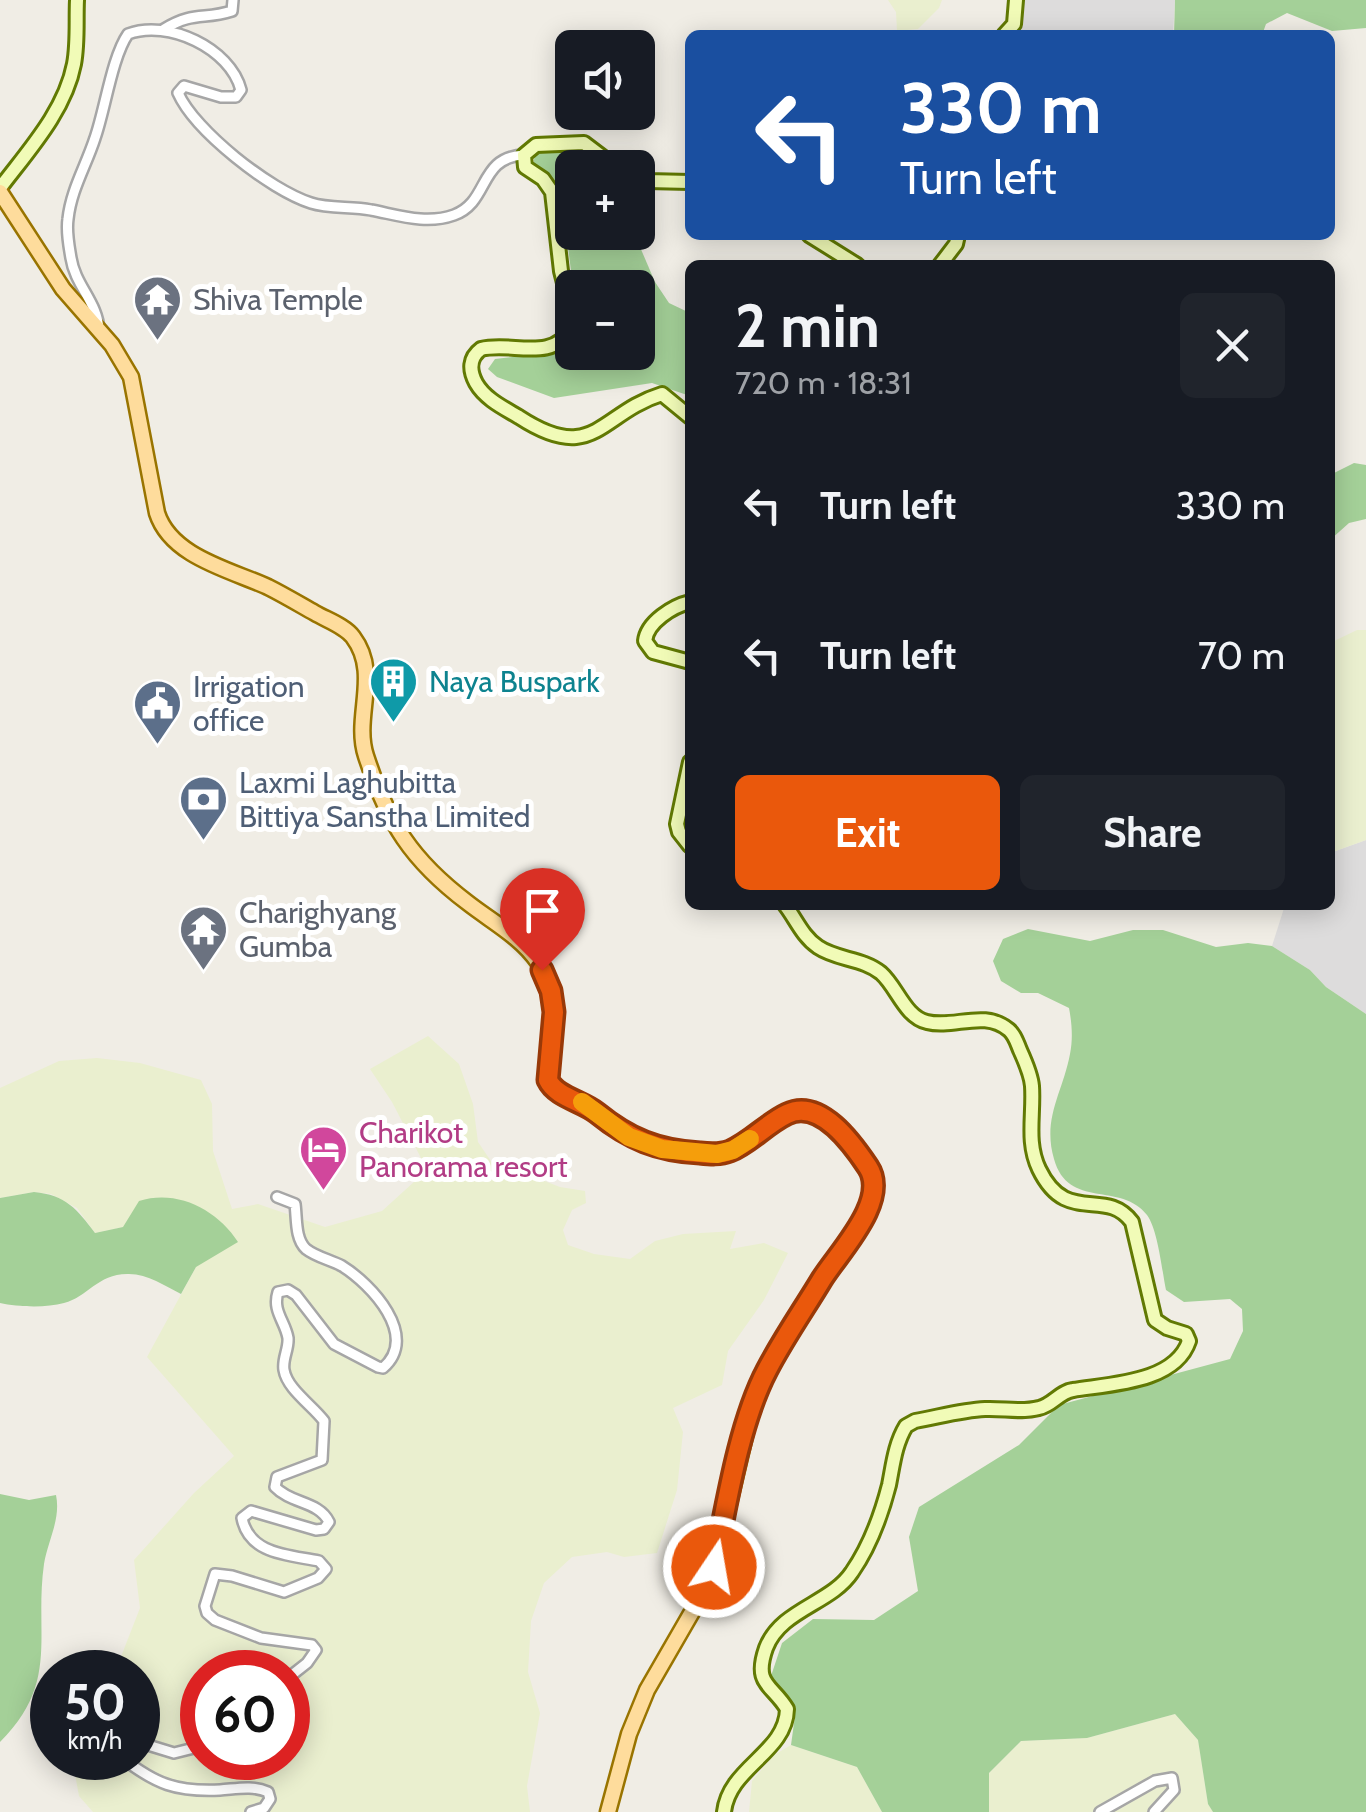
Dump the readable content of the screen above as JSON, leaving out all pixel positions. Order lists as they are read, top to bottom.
{
  "places": {
    "temple": ["Shiva Temple", "Charighyang Gumba"],
    "building": ["Naya Buspark"],
    "public building": ["Irrigation office"],
    "bank": ["Laxmi Laghubitta Bittiya Sanstha Limited"],
    "hotel": ["Charikot Panorama resort"]
  },
  "page": {
    "map_buttons": ["+", "−"],
    "turn": ["330 m", "Turn left"],
    "heading": ["2 min", "720 m · 18:31"],
    "list": [
      {
        "name": "Turn left",
        "value": "330 m"
      },
      {
        "name": "Turn left",
        "value": "70 m"
      }
    ],
    "buttons": ["Exit", "Share"],
    "speed": "50 km/h",
    "limit": "60"
  }
}
